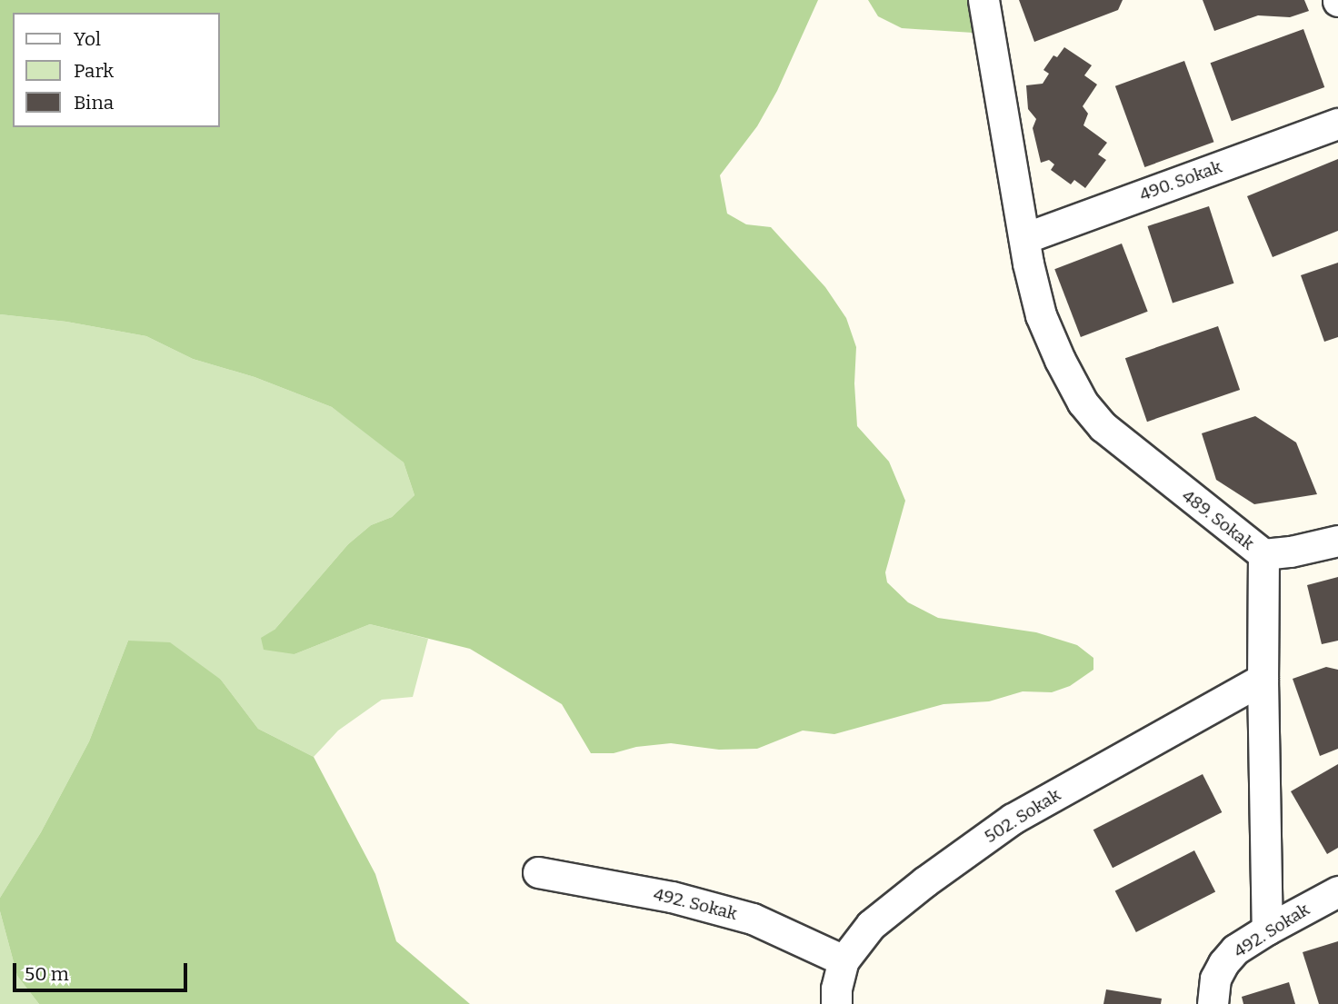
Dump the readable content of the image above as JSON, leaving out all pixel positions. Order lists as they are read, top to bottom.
{
  "streets": {
    "street": [
      "490. Sokak",
      "489. Sokak",
      "502. Sokak",
      "492. Sokak"
    ]
  },
  "crossings": [
    ["490. Sokak", "489. Sokak"],
    ["489. Sokak", "502. Sokak"],
    ["489. Sokak", "492. Sokak"],
    ["502. Sokak", "492. Sokak"]
  ],
  "legend": ["Yol", "Park", "Bina"],
  "scale_bar": "50 m"
}
